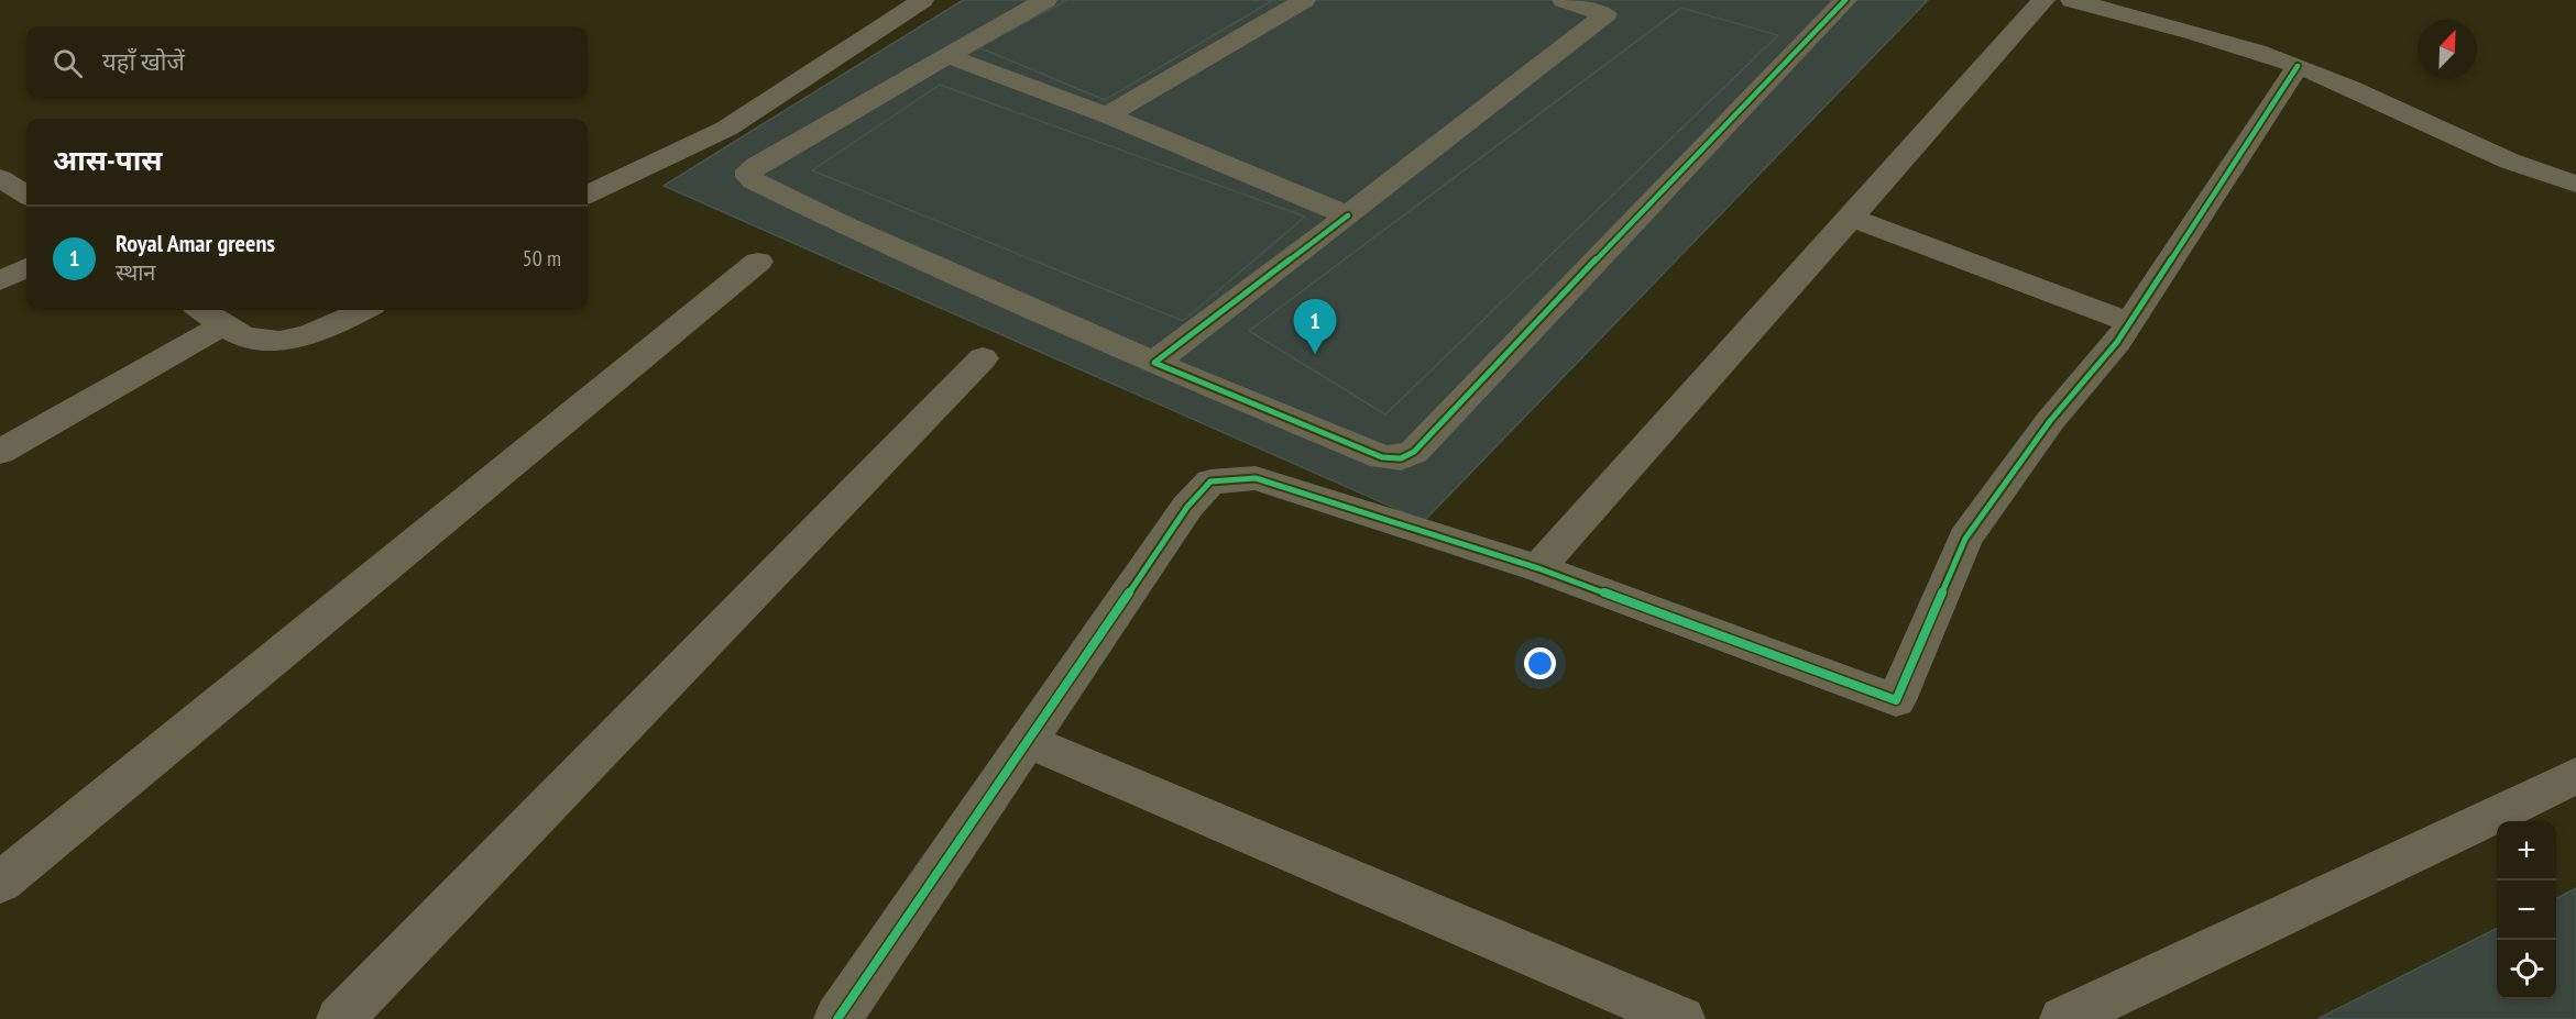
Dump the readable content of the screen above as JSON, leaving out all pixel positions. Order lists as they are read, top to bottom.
{
  "north": "top right",
  "page": {
    "search": "यहाँ खोजें",
    "heading": "आस-पास",
    "list": [
      {
        "mark": "1",
        "name": "Royal Amar greens",
        "note": "स्थान",
        "value": "50 m"
      }
    ],
    "pins": "1",
    "map_buttons": ["+", "−"]
  }
}
